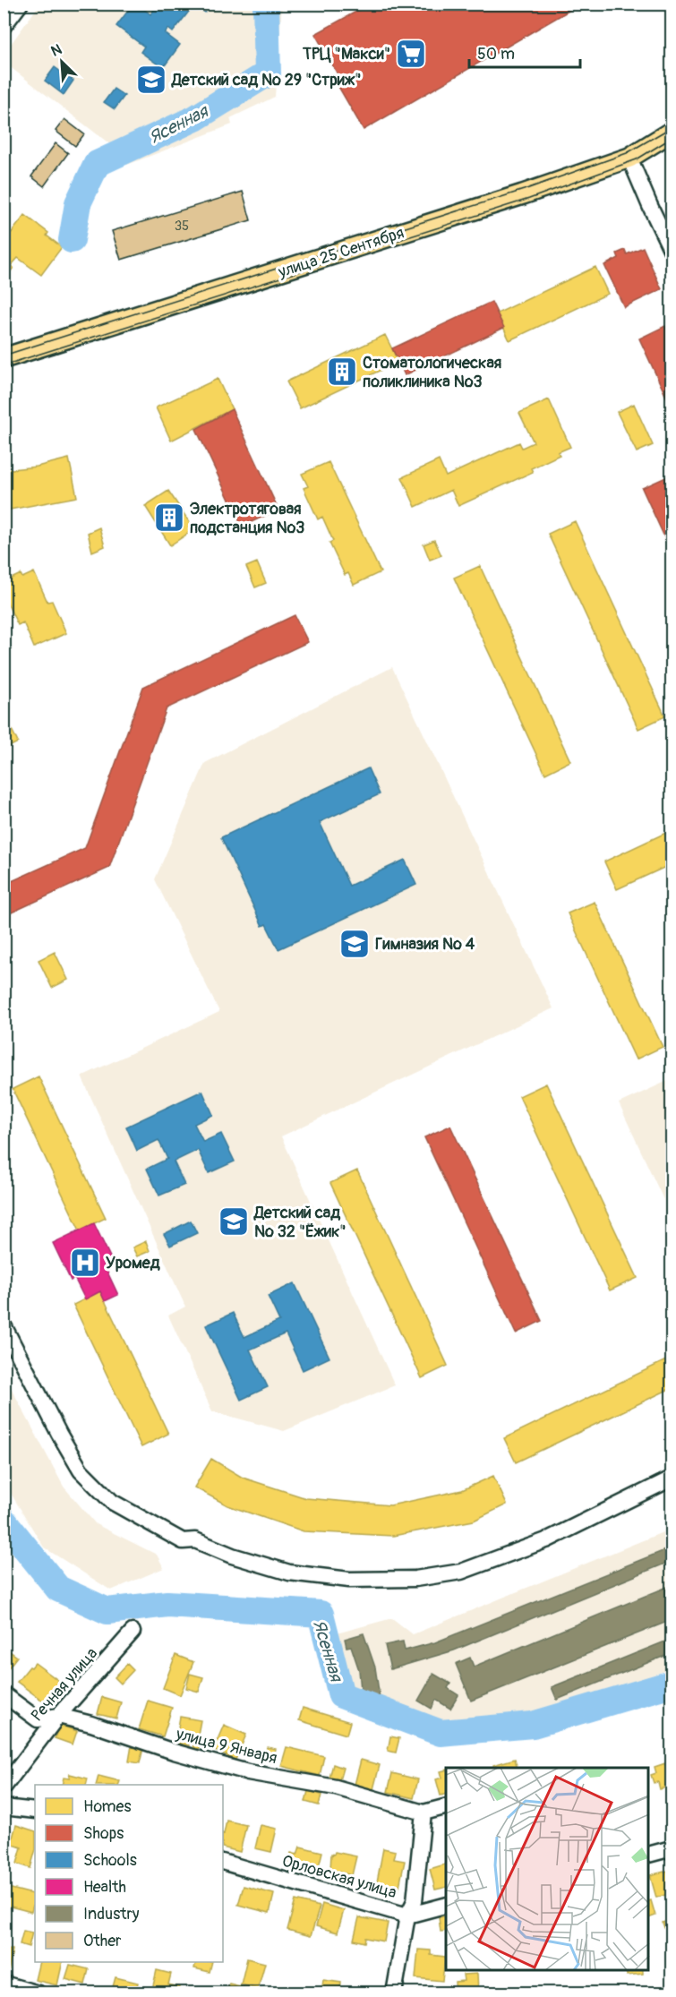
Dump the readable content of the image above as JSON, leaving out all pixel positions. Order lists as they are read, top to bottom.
{
  "streets": {
    "main road": ["улица 25 Сентября"],
    "street": ["Речная улица", "улица 9 Января", "Орловская улица"]
  },
  "crossings": [
    ["Речная улица", "улица 9 Января"]
  ],
  "water": ["Ясенная"],
  "places": {
    "supermarket": ["ТРЦ \"Макси\""],
    "school or university": ["Детский сад № 29 \"Стриж\"", "Гимназия № 4", "Детский сад № 32 \"Ёжик\""],
    "building": ["Стоматологическая поликлиника №3", "Электротяговая подстанция №3"],
    "hospital": ["Уромед"]
  },
  "house_numbers": ["35"],
  "legend": [
    "Homes",
    "Shops",
    "Schools",
    "Health",
    "Industry",
    "Other"
  ],
  "scale_bar": "50 m",
  "north": "top left"
}
